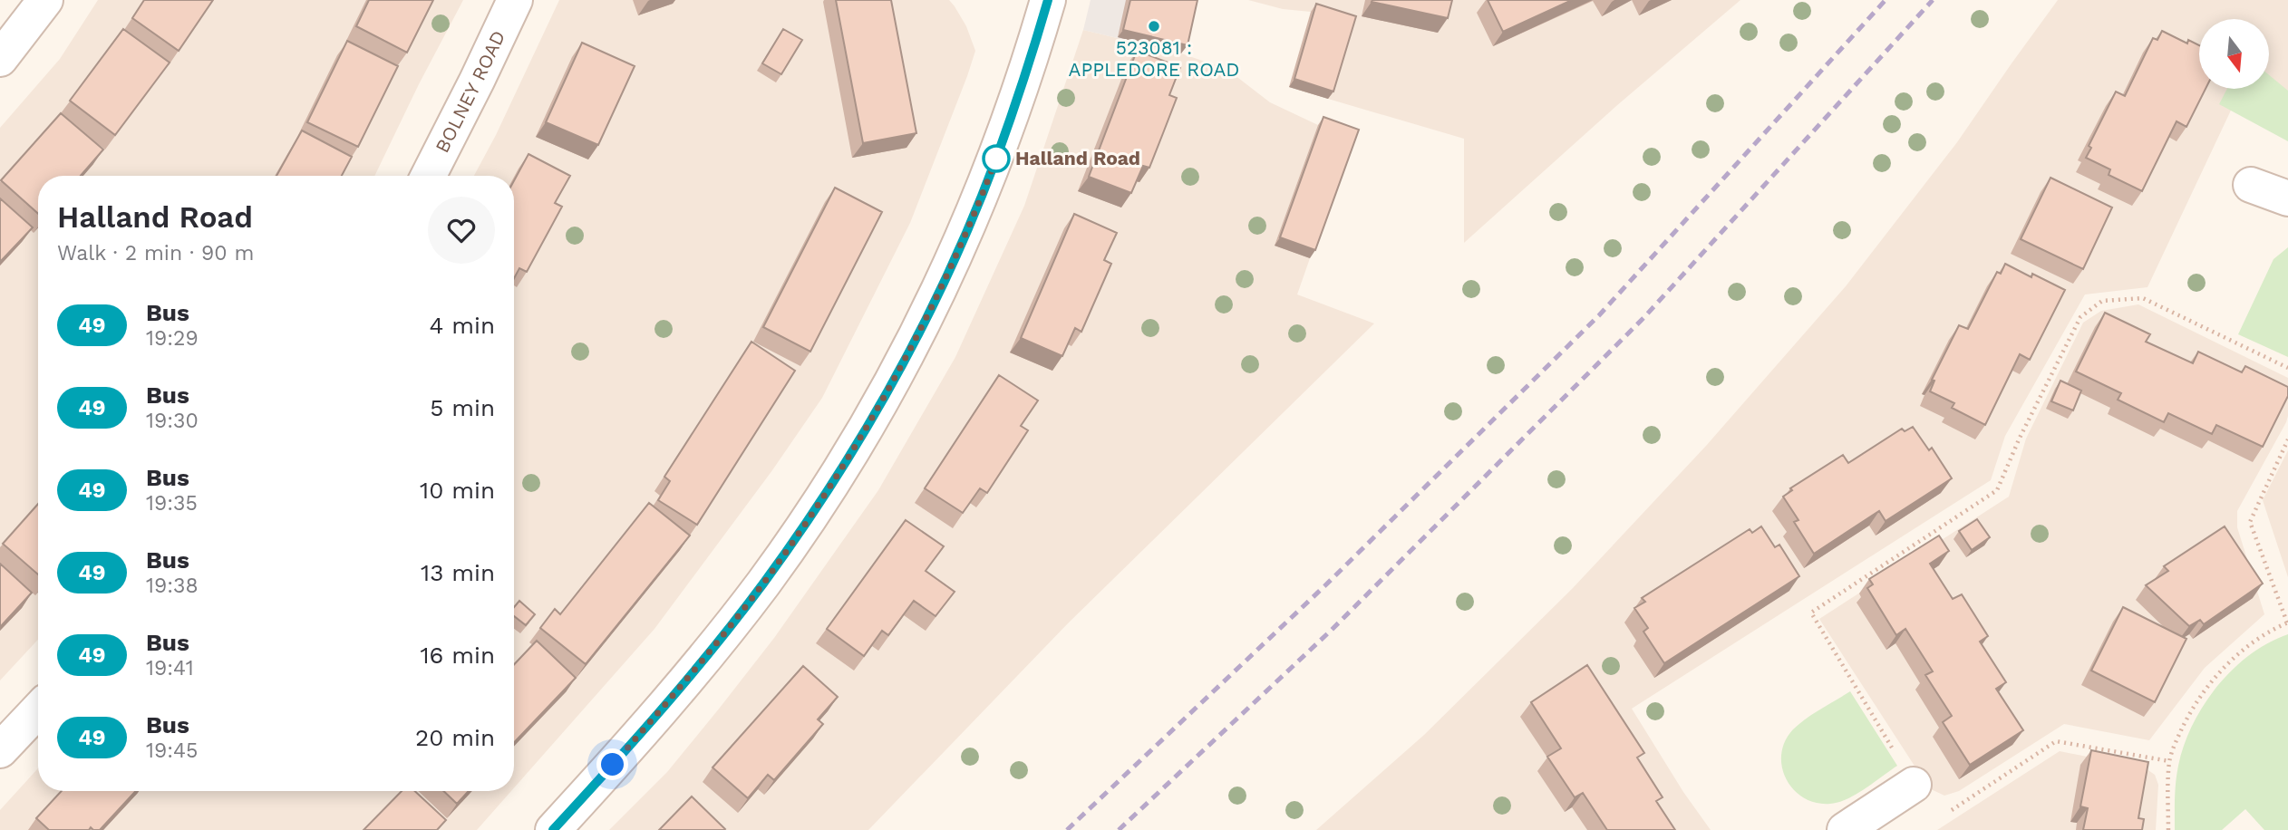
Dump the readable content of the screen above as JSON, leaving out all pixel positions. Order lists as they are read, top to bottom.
{
  "streets": {
    "street": ["BOLNEY ROAD"]
  },
  "places": ["523081 : APPLEDORE ROAD", "Halland Road"],
  "lines": ["bus line 49"],
  "north": "bottom",
  "page": {
    "heading": ["Halland Road", "Walk · 2 min · 90 m"],
    "list": [
      {
        "mark": "49",
        "name": "Bus",
        "note": "19:29",
        "value": "4 min"
      },
      {
        "mark": "49",
        "name": "Bus",
        "note": "19:30",
        "value": "5 min"
      },
      {
        "mark": "49",
        "name": "Bus",
        "note": "19:35",
        "value": "10 min"
      },
      {
        "mark": "49",
        "name": "Bus",
        "note": "19:38",
        "value": "13 min"
      },
      {
        "mark": "49",
        "name": "Bus",
        "note": "19:41",
        "value": "16 min"
      },
      {
        "mark": "49",
        "name": "Bus",
        "note": "19:45",
        "value": "20 min"
      }
    ]
  }
}
